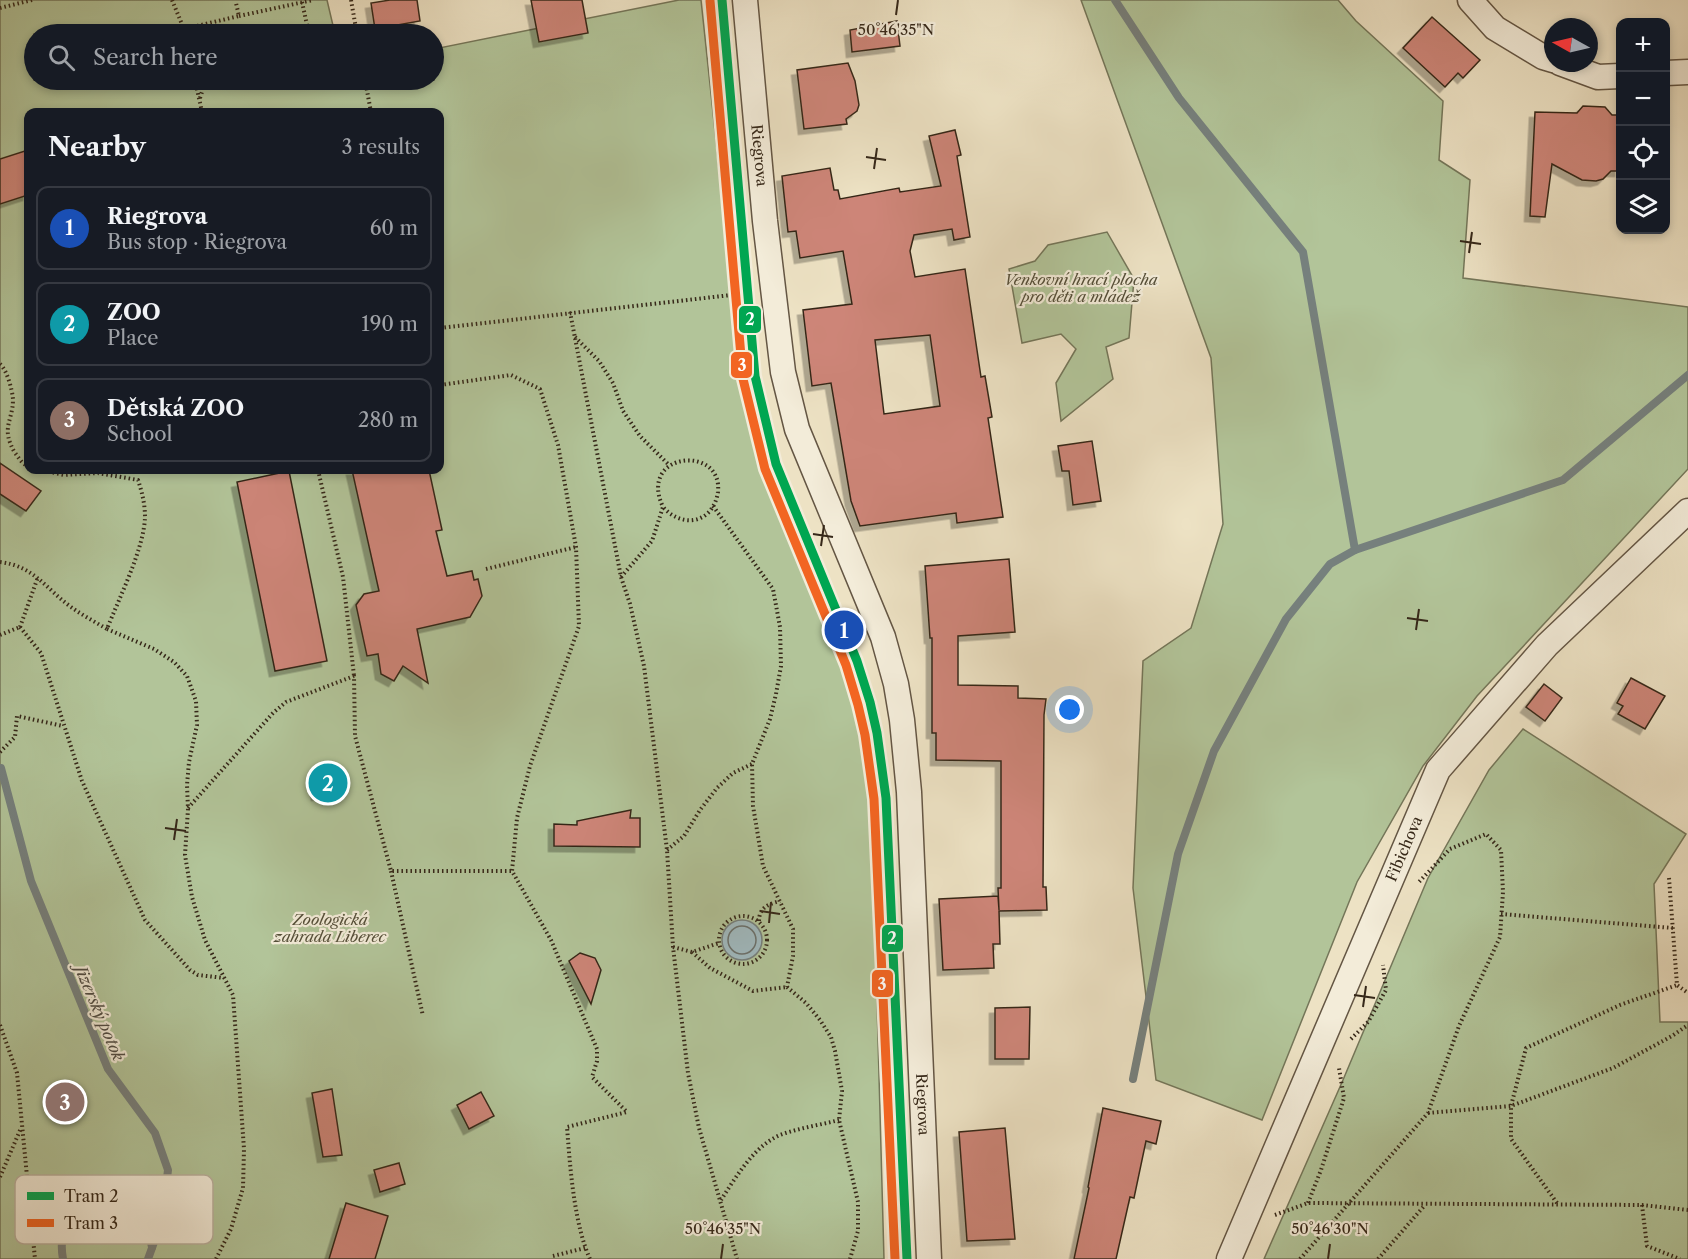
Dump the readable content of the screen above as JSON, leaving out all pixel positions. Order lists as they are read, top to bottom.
{
  "streets": {
    "street": ["Riegrova", "Fibichova"]
  },
  "water": ["Jizerský potok"],
  "parks": ["Venkovní hrací plocha pro děti a mládež", "Zoologická zahrada Liberec"],
  "lines": ["tram line 2", "tram line 3"],
  "legend": ["Tram 2", "Tram 3"],
  "north": "left",
  "page": {
    "map_buttons": ["+", "−"],
    "search": "Search here",
    "heading": ["Nearby", "3 results"],
    "list": [
      {
        "mark": "1",
        "name": "Riegrova",
        "note": "Bus stop · Riegrova",
        "value": "60 m"
      },
      {
        "mark": "2",
        "name": "ZOO",
        "note": "Place",
        "value": "190 m"
      },
      {
        "mark": "3",
        "name": "Dětská ZOO",
        "note": "School",
        "value": "280 m"
      }
    ],
    "pins": ["1", "2", "3"]
  },
  "coordinates": ["50°46'35\"N", "50°46'30\"N"]
}
